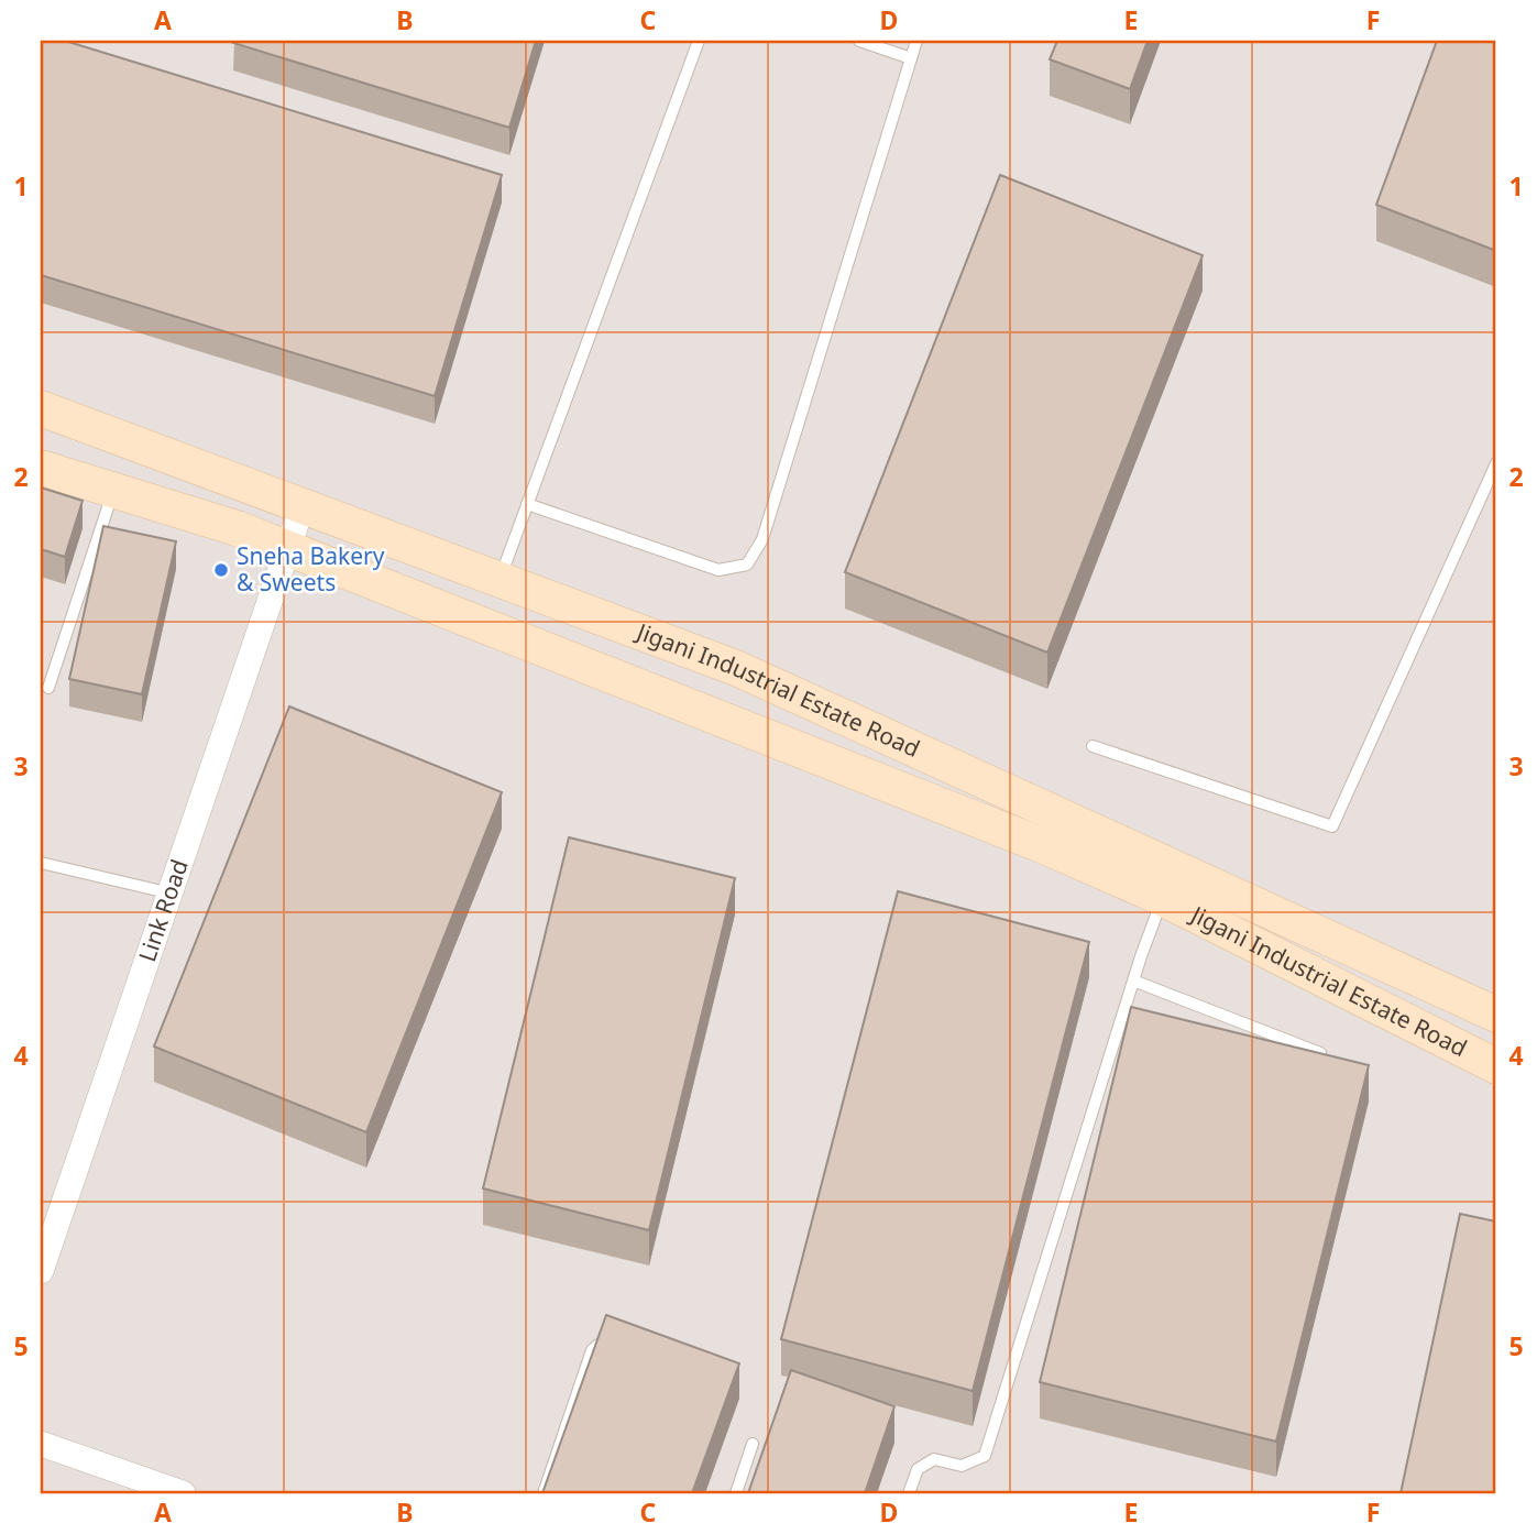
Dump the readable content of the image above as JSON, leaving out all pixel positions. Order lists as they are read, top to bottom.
{
  "streets": {
    "main road": ["Jigani Industrial Estate Road"],
    "street": ["Link Road"]
  },
  "crossings": [
    ["Jigani Industrial Estate Road", "Link Road"]
  ],
  "places": ["Sneha Bakery & Sweets"],
  "grid": {
    "columns": [
      "A",
      "B",
      "C",
      "D",
      "E",
      "F"
    ],
    "rows": [
      "1",
      "2",
      "3",
      "4",
      "5"
    ]
  }
}
